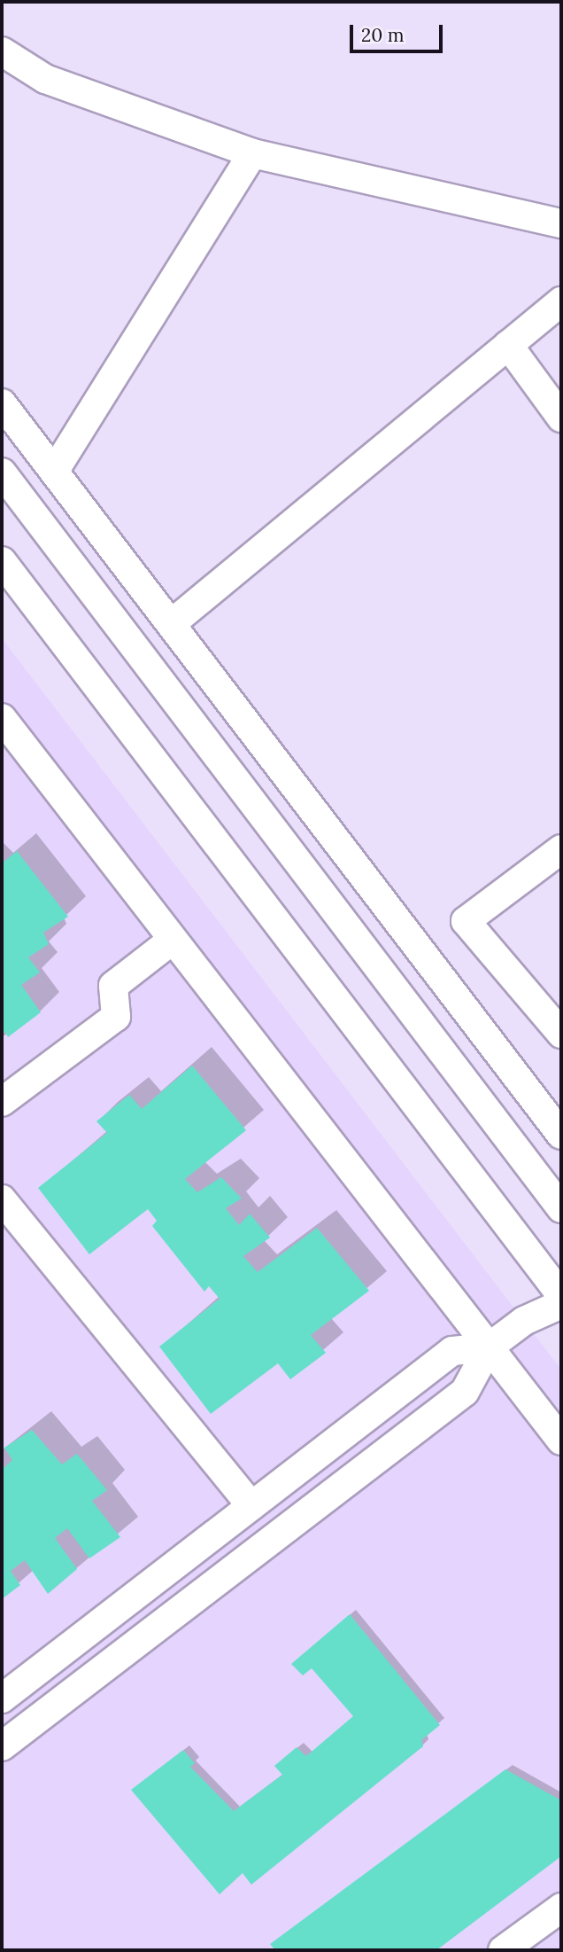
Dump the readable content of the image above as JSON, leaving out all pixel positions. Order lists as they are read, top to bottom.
{
  "scale_bar": "20 m"
}
